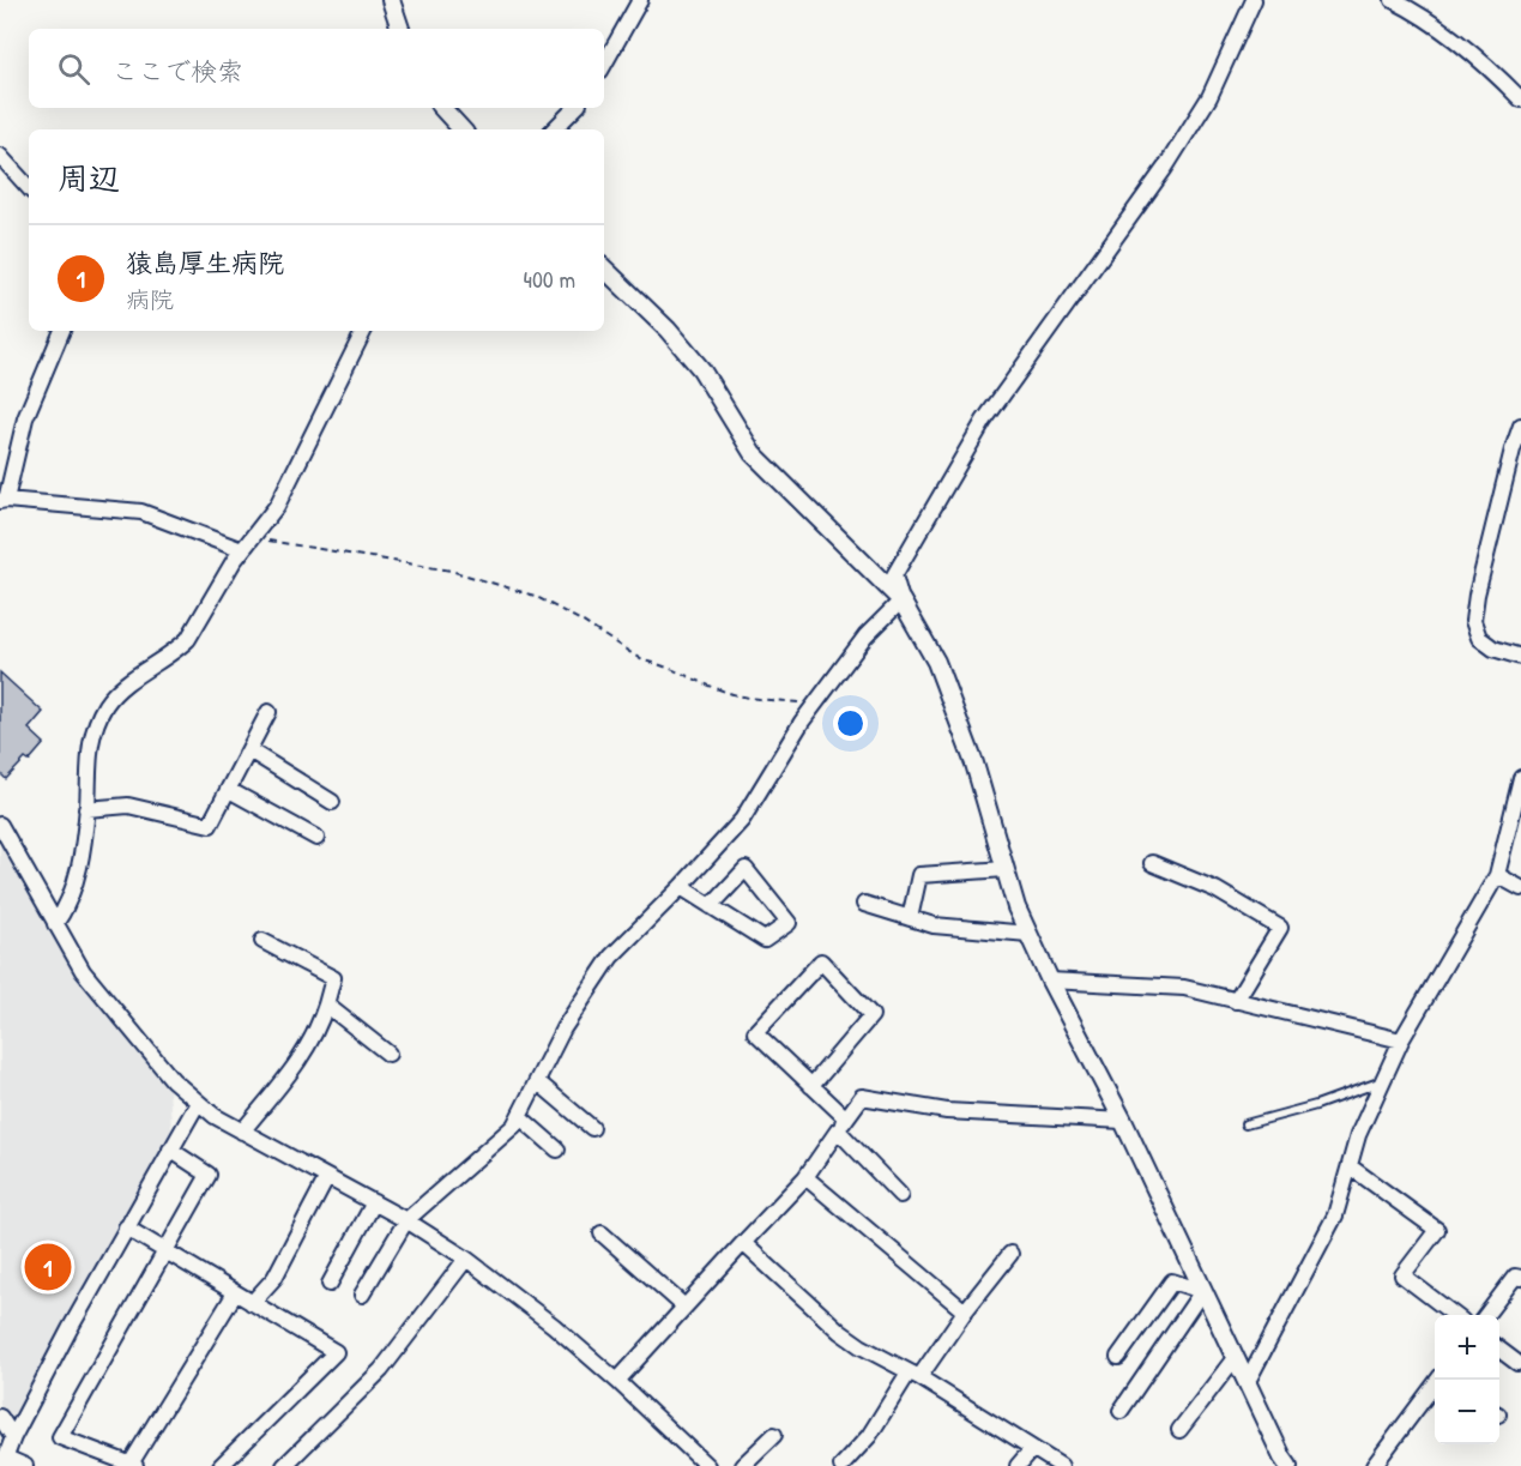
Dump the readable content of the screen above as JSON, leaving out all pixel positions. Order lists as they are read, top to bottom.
{
  "page": {
    "search": "ここで検索",
    "heading": "周辺",
    "list": [
      {
        "mark": "1",
        "name": "猿島厚生病院",
        "note": "病院",
        "value": "400 m"
      }
    ],
    "pins": "1",
    "map_buttons": ["+", "−"]
  }
}
